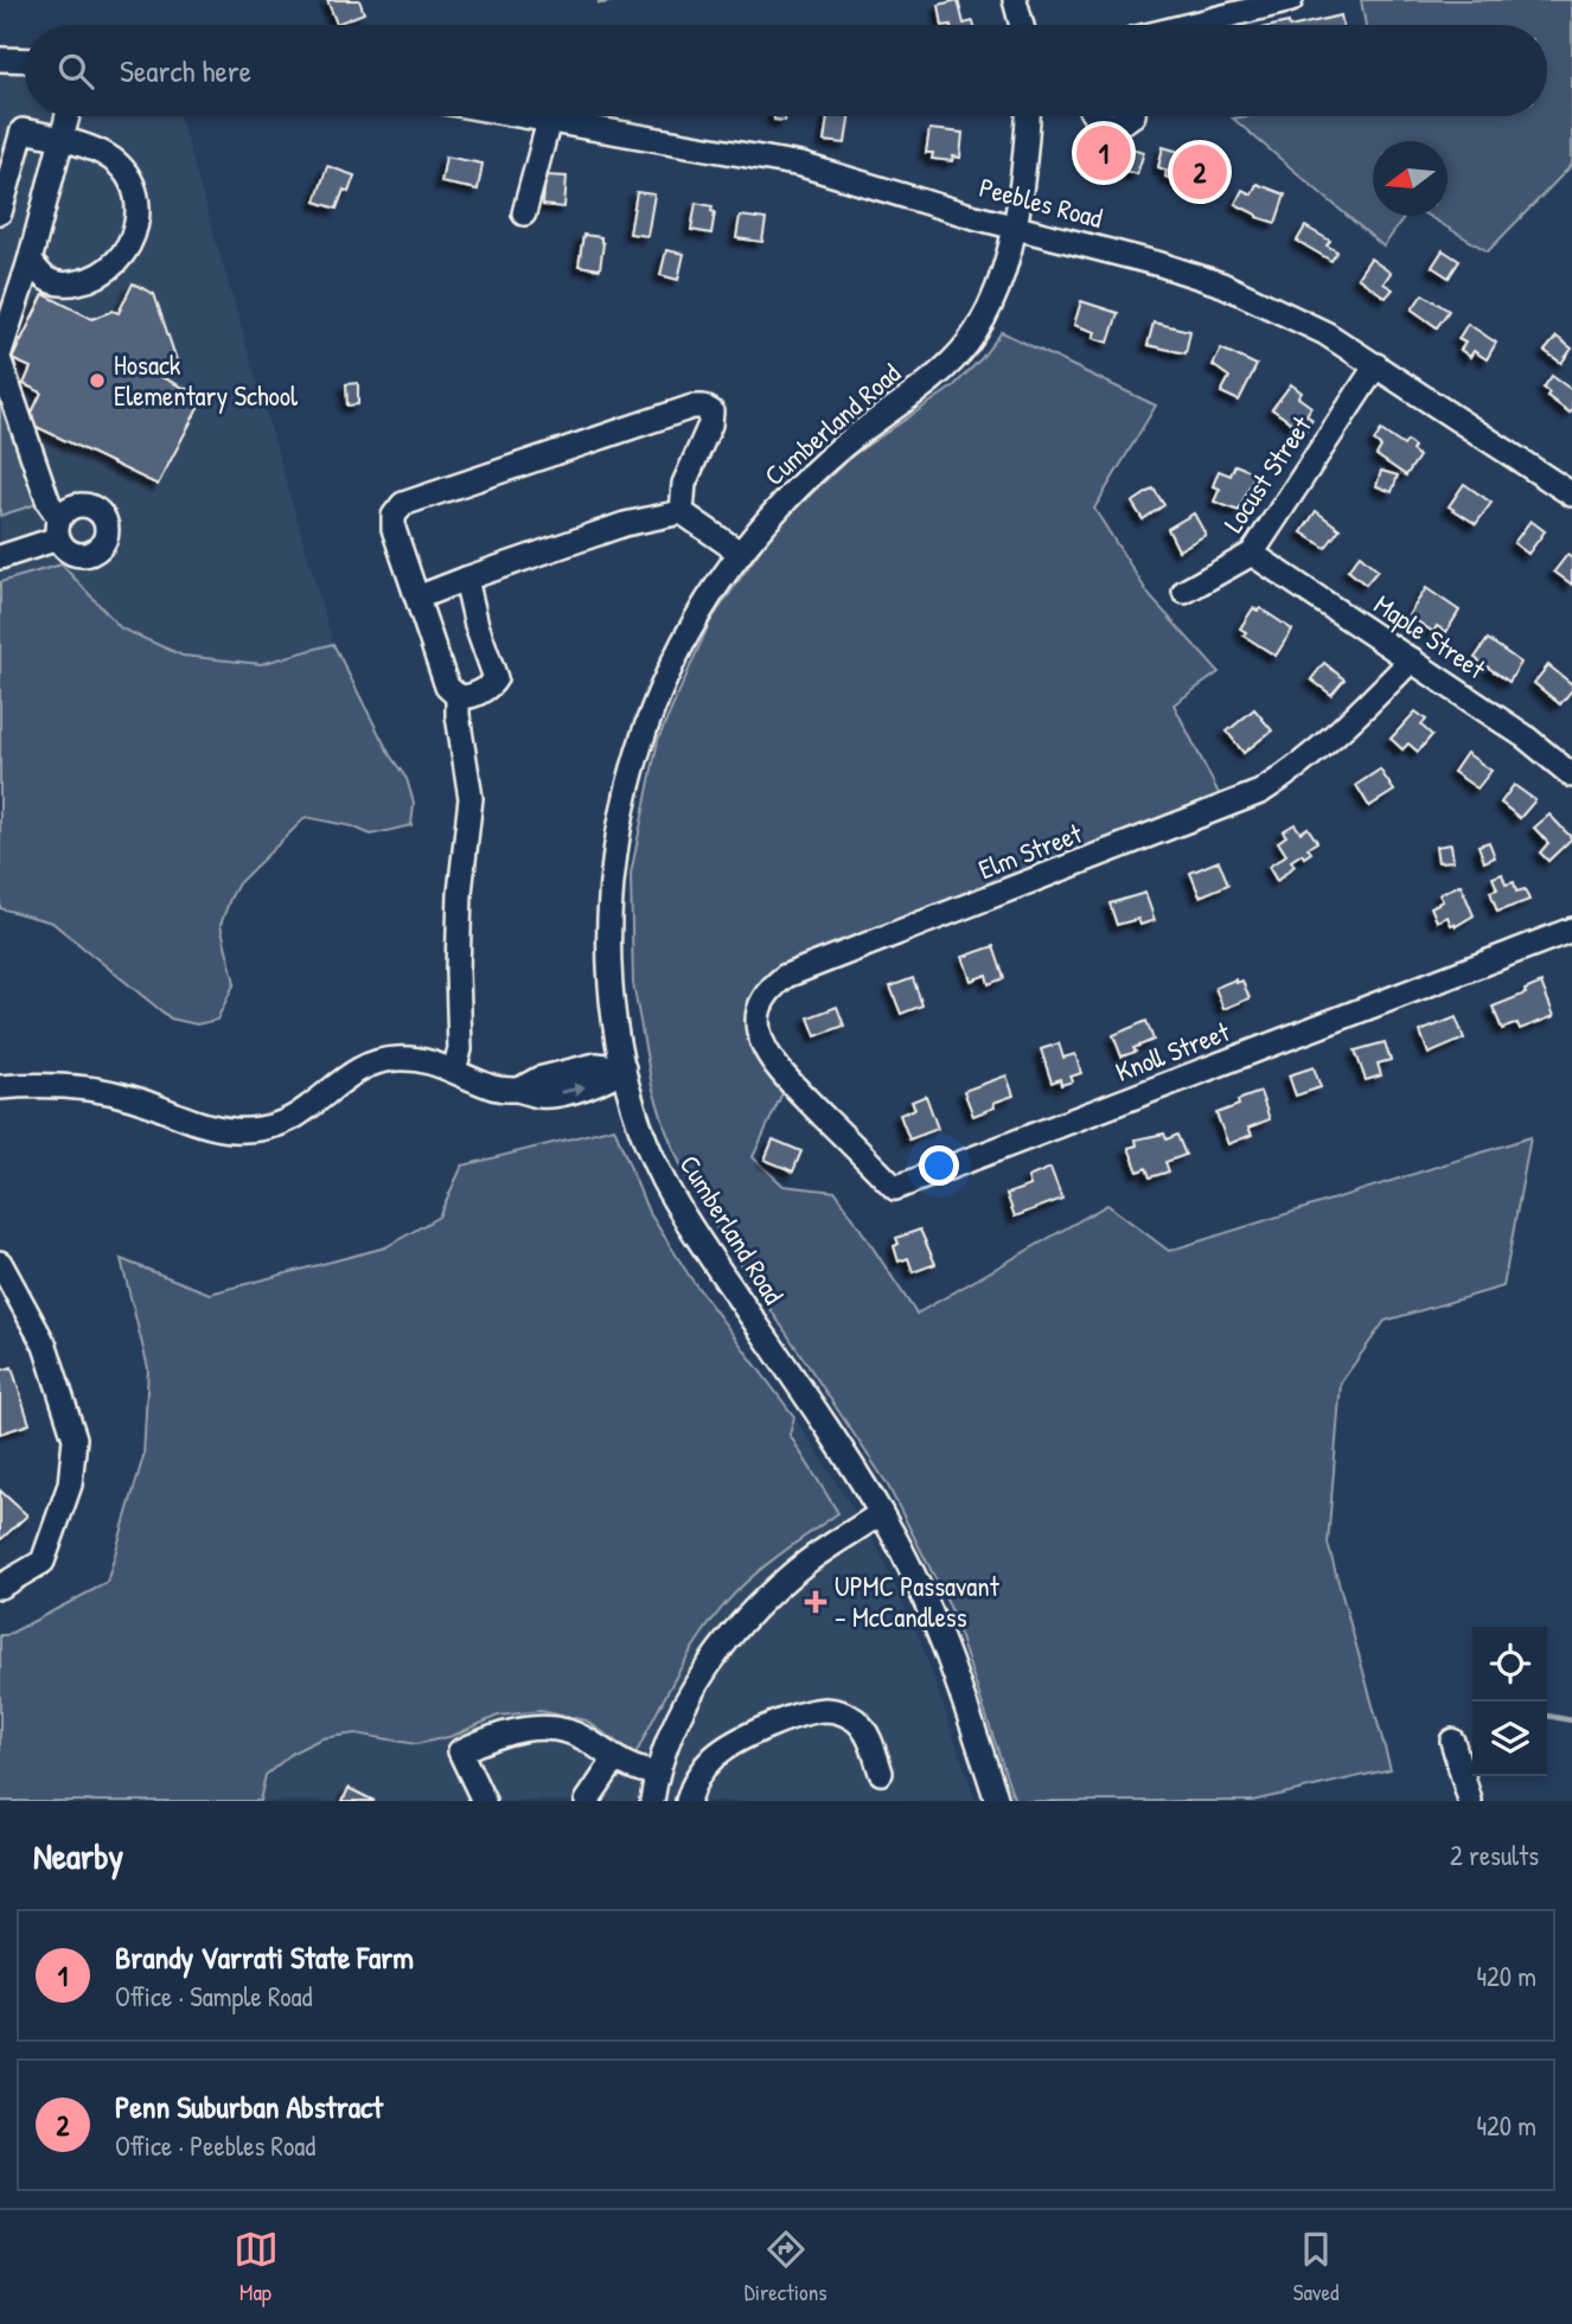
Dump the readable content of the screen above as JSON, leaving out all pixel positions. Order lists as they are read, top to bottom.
{
  "streets": {
    "street": [
      "Peebles Road",
      "Cumberland Road",
      "Locust Street",
      "Maple Street",
      "Elm Street",
      "Knoll Street"
    ]
  },
  "crossings": [
    ["Peebles Road", "Cumberland Road"],
    ["Peebles Road", "Locust Street"],
    ["Locust Street", "Maple Street"],
    ["Maple Street", "Elm Street"],
    ["Elm Street", "Knoll Street"]
  ],
  "places": {
    "other": ["Hosack Elementary School"],
    "health": ["UPMC Passavant – McCandless"]
  },
  "north": "left",
  "page": {
    "search": "Search here",
    "pins": ["1", "2"],
    "heading": ["Nearby", "2 results"],
    "list": [
      {
        "mark": "1",
        "name": "Brandy Varrati State Farm",
        "note": "Office · Sample Road",
        "value": "420 m"
      },
      {
        "mark": "2",
        "name": "Penn Suburban Abstract",
        "note": "Office · Peebles Road",
        "value": "420 m"
      }
    ],
    "nav": ["Map", "Directions", "Saved"]
  }
}
